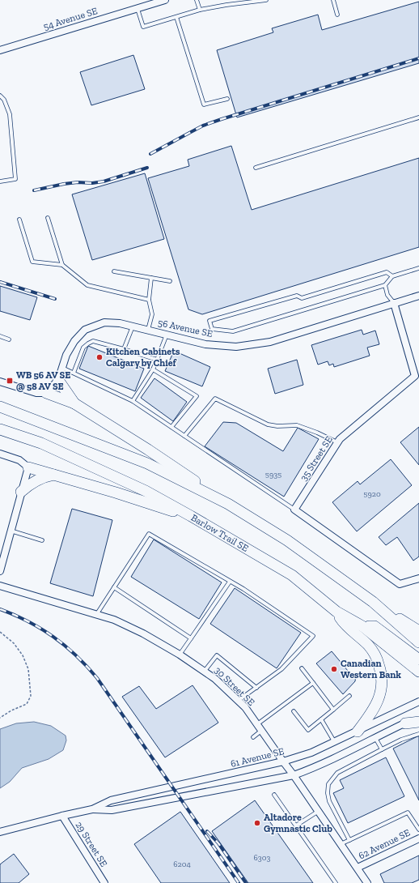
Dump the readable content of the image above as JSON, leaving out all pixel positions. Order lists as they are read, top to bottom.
{
  "streets": {
    "main road": ["Barlow Trail SE"],
    "street": [
      "54 Avenue SE",
      "56 Avenue SE",
      "35 Street SE",
      "30 Street SE",
      "61 Avenue SE",
      "29 Street SE",
      "62 Avenue SE"
    ]
  },
  "crossings": [
    ["56 Avenue SE", "35 Street SE"],
    ["30 Street SE", "61 Avenue SE"],
    ["30 Street SE", "62 Avenue SE"],
    ["61 Avenue SE", "29 Street SE"]
  ],
  "places": {
    "other": ["Kitchen Cabinets Calgary by Chief", "Canadian Western Bank", "Altadore Gymnastic Club"],
    "transit": ["WB 56 AV SE @ 58 AV SE"]
  },
  "house_numbers": [
    "5935",
    "5920",
    "6303",
    "6204"
  ]
}
